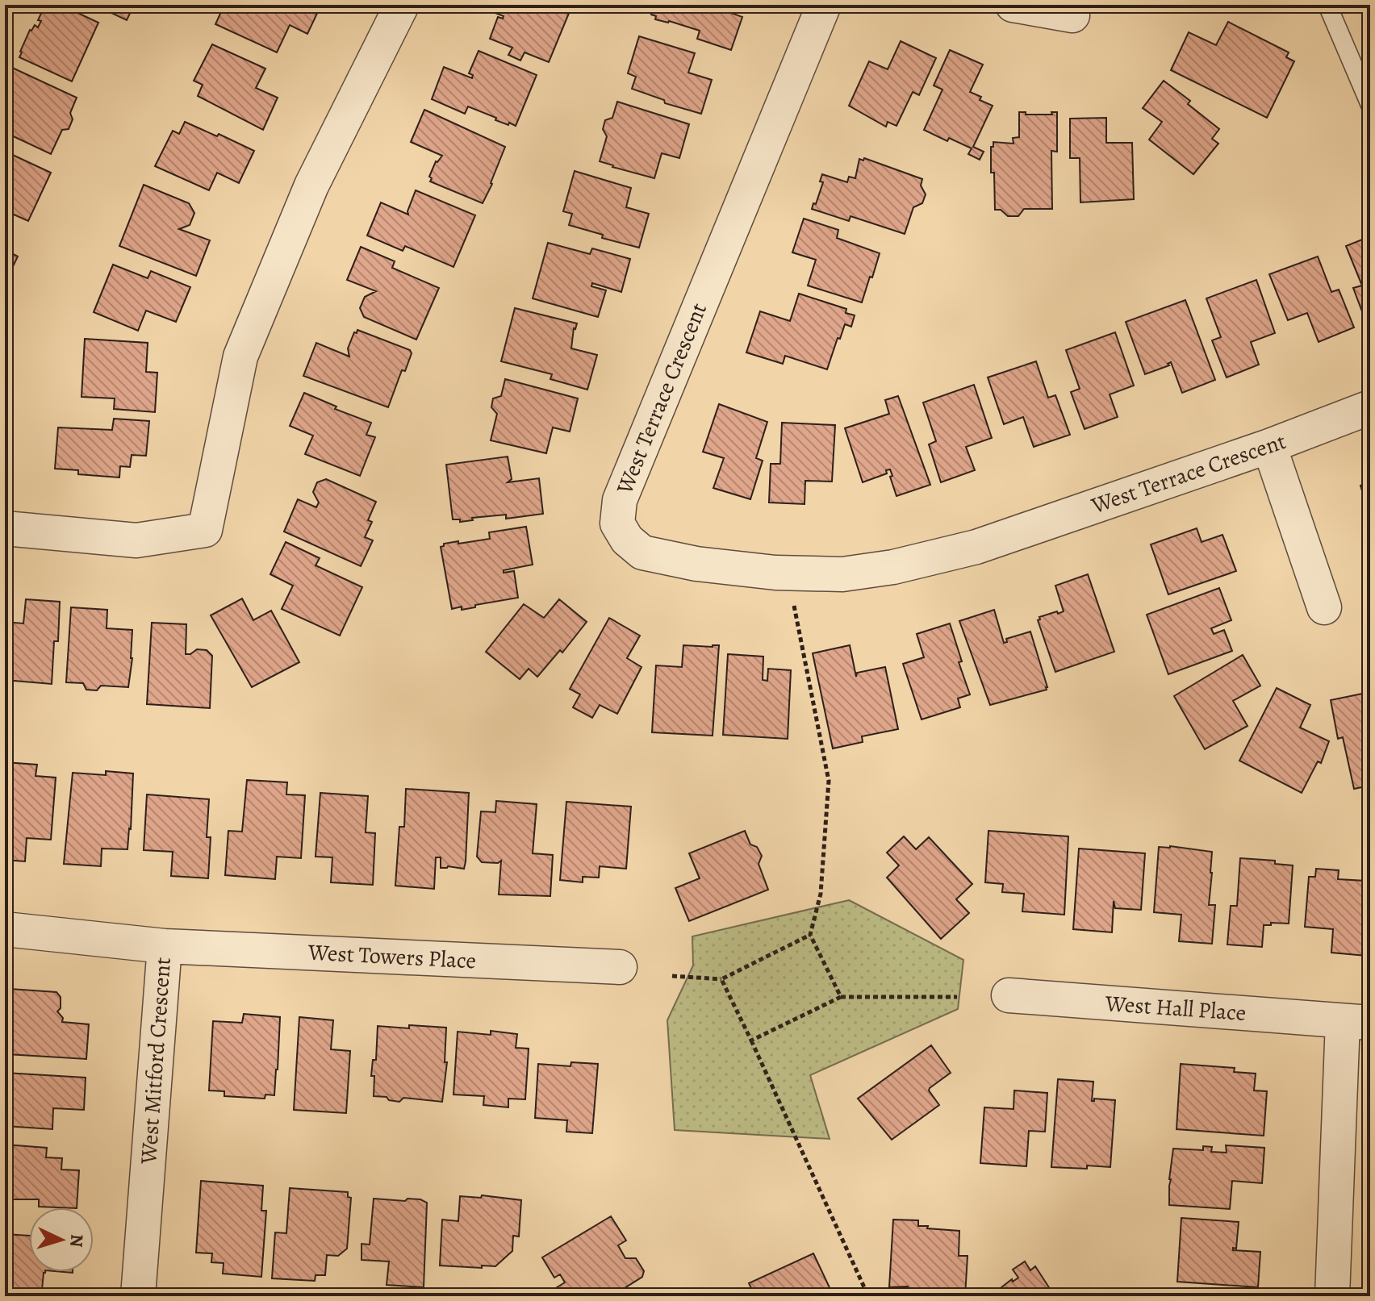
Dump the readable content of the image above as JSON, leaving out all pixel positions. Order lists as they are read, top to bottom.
{
  "streets": {
    "street": [
      "West Terrace Crescent",
      "West Towers Place",
      "West Hall Place",
      "West Mitford Crescent"
    ]
  },
  "crossings": [
    ["West Towers Place", "West Mitford Crescent"]
  ],
  "north": "right"
}
